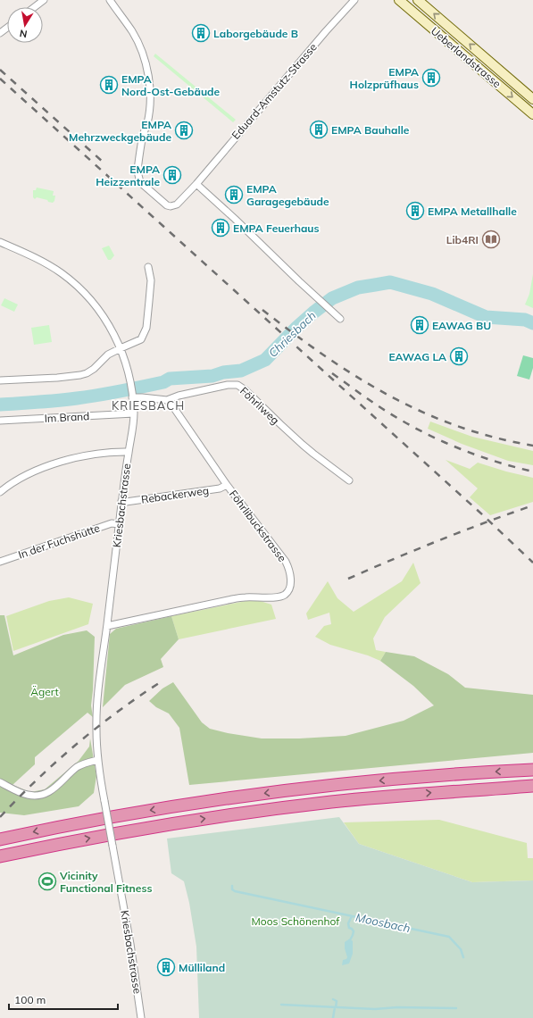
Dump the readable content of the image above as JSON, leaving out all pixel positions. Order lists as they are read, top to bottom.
{
  "streets": {
    "main road": ["Ueberlandstrasse"],
    "street": [
      "Eduard-Amstutz-Strasse",
      "Föhrliweg",
      "Im Brand",
      "Rebackerweg",
      "Kriesbachstrasse",
      "Föhrlibuckstrasse",
      "In der Fuchshütte"
    ]
  },
  "crossings": [
    ["Föhrliweg", "Kriesbachstrasse"],
    ["Föhrliweg", "Föhrlibuckstrasse"],
    ["Im Brand", "Kriesbachstrasse"],
    ["Rebackerweg", "Kriesbachstrasse"],
    ["Rebackerweg", "Föhrlibuckstrasse"],
    ["Kriesbachstrasse", "Föhrlibuckstrasse"],
    ["Kriesbachstrasse", "In der Fuchshütte"]
  ],
  "districts": ["KRIESBACH"],
  "water": ["Chriesbach", "Moosbach"],
  "parks": ["Ägert", "Moos Schönenhof"],
  "places": {
    "building": [
      "Laborgebäude B",
      "EMPA Holzprüfhaus",
      "EMPA Nord-Ost-Gebäude",
      "EMPA Bauhalle",
      "EMPA Mehrzweckgebäude",
      "EMPA Heizzentrale",
      "EMPA Garagegebäude",
      "EMPA Metallhalle",
      "EMPA Feuerhaus",
      "EAWAG BU",
      "EAWAG LA",
      "Mülliland"
    ],
    "library": ["Lib4RI"],
    "sports": ["Vicinity Functional Fitness"]
  },
  "scale_bar": "100 m",
  "north": "bottom"
}
